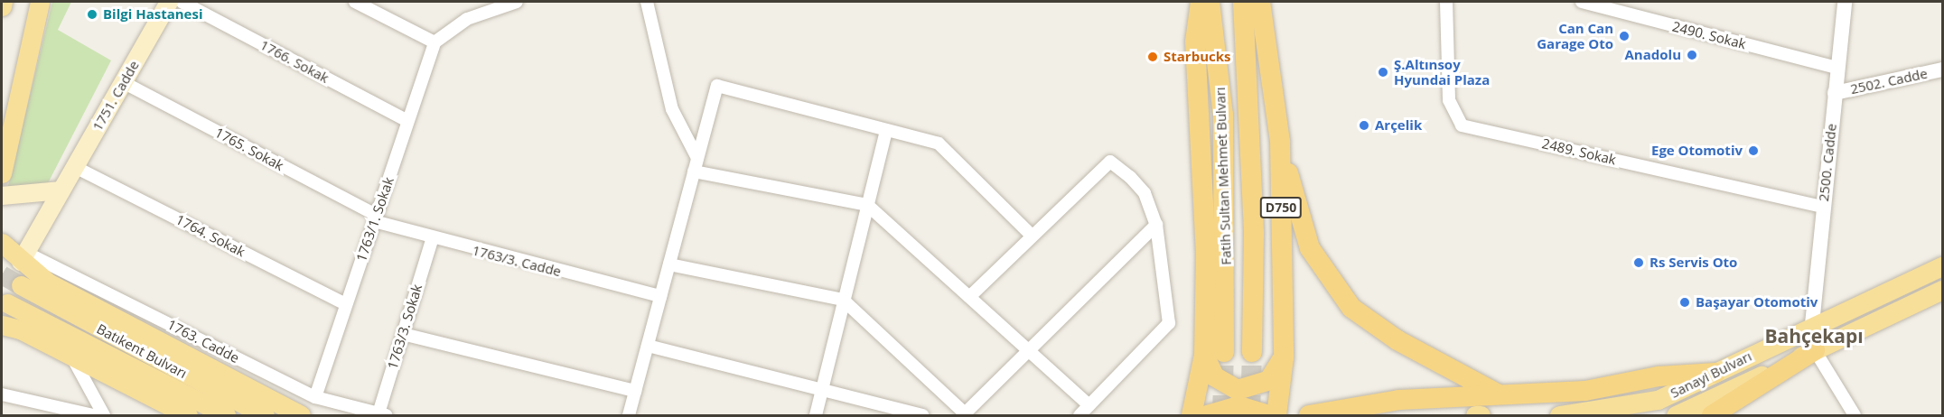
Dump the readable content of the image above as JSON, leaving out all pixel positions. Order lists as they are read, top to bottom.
{
  "streets": {
    "highway": ["Fatih Sultan Mehmet Bulvarı", "D750"],
    "main road": ["1751. Cadde", "Batıkent Bulvarı", "Sanayi Bulvarı"],
    "street": [
      "2490. Sokak",
      "1766. Sokak",
      "2502. Cadde",
      "1765. Sokak",
      "2489. Sokak",
      "2500. Cadde",
      "1763/1. Sokak",
      "1764. Sokak",
      "1763/3. Cadde",
      "1763/3. Sokak",
      "1763. Cadde"
    ]
  },
  "crossings": [
    ["2490. Sokak", "2500. Cadde"],
    ["1766. Sokak", "1763/1. Sokak"],
    ["2502. Cadde", "2500. Cadde"],
    ["1751. Cadde", "1765. Sokak"],
    ["1751. Cadde", "1764. Sokak"],
    ["1751. Cadde", "1763. Cadde"],
    ["1765. Sokak", "1763/1. Sokak"],
    ["1765. Sokak", "1763/3. Cadde"],
    ["2489. Sokak", "2500. Cadde"],
    ["2500. Cadde", "Sanayi Bulvarı"],
    ["1763/1. Sokak", "1764. Sokak"],
    ["1763/1. Sokak", "1763/3. Cadde"],
    ["1763/1. Sokak", "1763. Cadde"],
    ["1763/3. Cadde", "1763/3. Sokak"],
    ["1763/3. Sokak", "1763. Cadde"]
  ],
  "districts": ["Bahçekapı"],
  "places": [
    "Bilgi Hastanesi",
    "Can Can Garage Oto",
    "Anadolu",
    "Starbucks",
    "Ş.Altınsoy Hyundai Plaza",
    "Arçelik",
    "Ege Otomotiv",
    "Rs Servis Oto",
    "Başayar Otomotiv"
  ]
}
